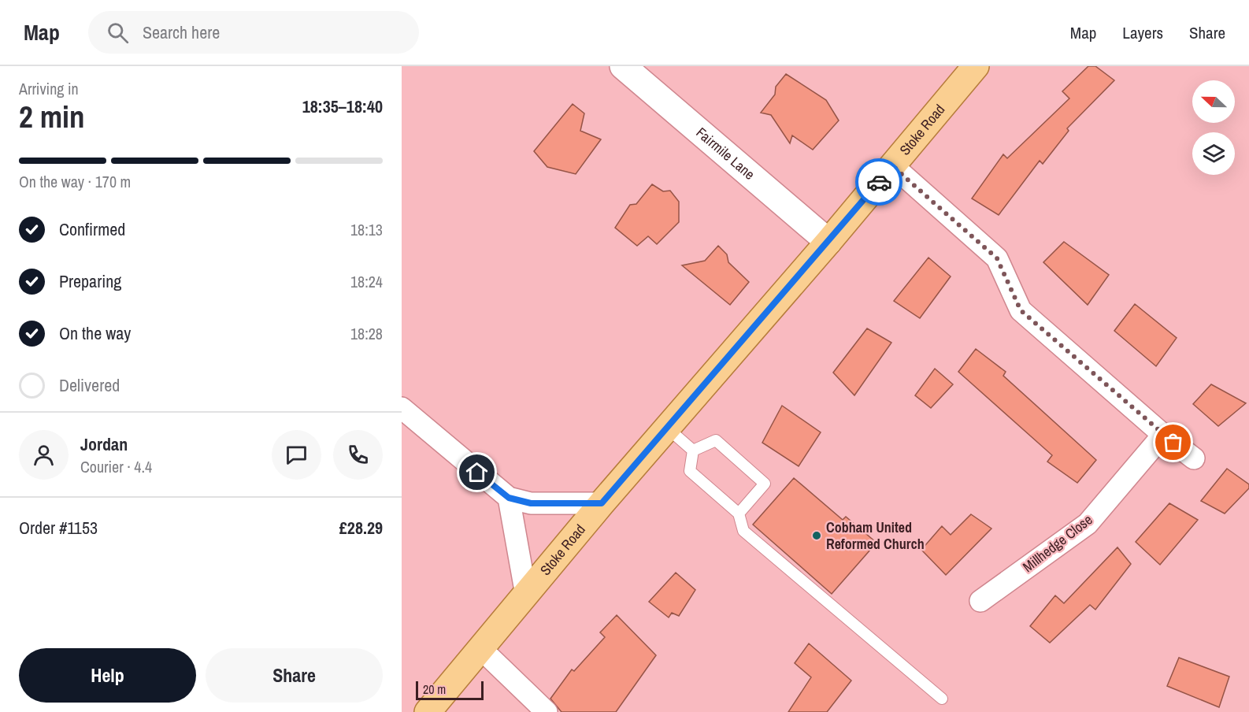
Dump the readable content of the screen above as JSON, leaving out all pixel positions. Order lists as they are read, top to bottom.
{
  "streets": {
    "main road": ["Stoke Road"],
    "street": ["Fairmile Lane", "Millhedge Close"]
  },
  "crossings": [
    ["Stoke Road", "Fairmile Lane"]
  ],
  "places": ["Cobham United Reformed Church"],
  "scale_bar": "20 m",
  "north": "left",
  "page": {
    "header": "Map",
    "search": "Search here",
    "nav": ["Map", "Layers", "Share"],
    "heading": ["2 min", "Arriving in", "18:35–18:40"],
    "panel": [
      "Jordan",
      "Courier · 4.4",
      "Order #1153",
      "£28.29"
    ],
    "bar": "On the way · 170 m",
    "list": [
      ["Confirmed", "18:13"],
      ["Preparing", "18:24"],
      ["On the way", "18:28"],
      "Delivered"
    ],
    "buttons": ["Help", "Share"],
    "scale": "20 m"
  }
}
